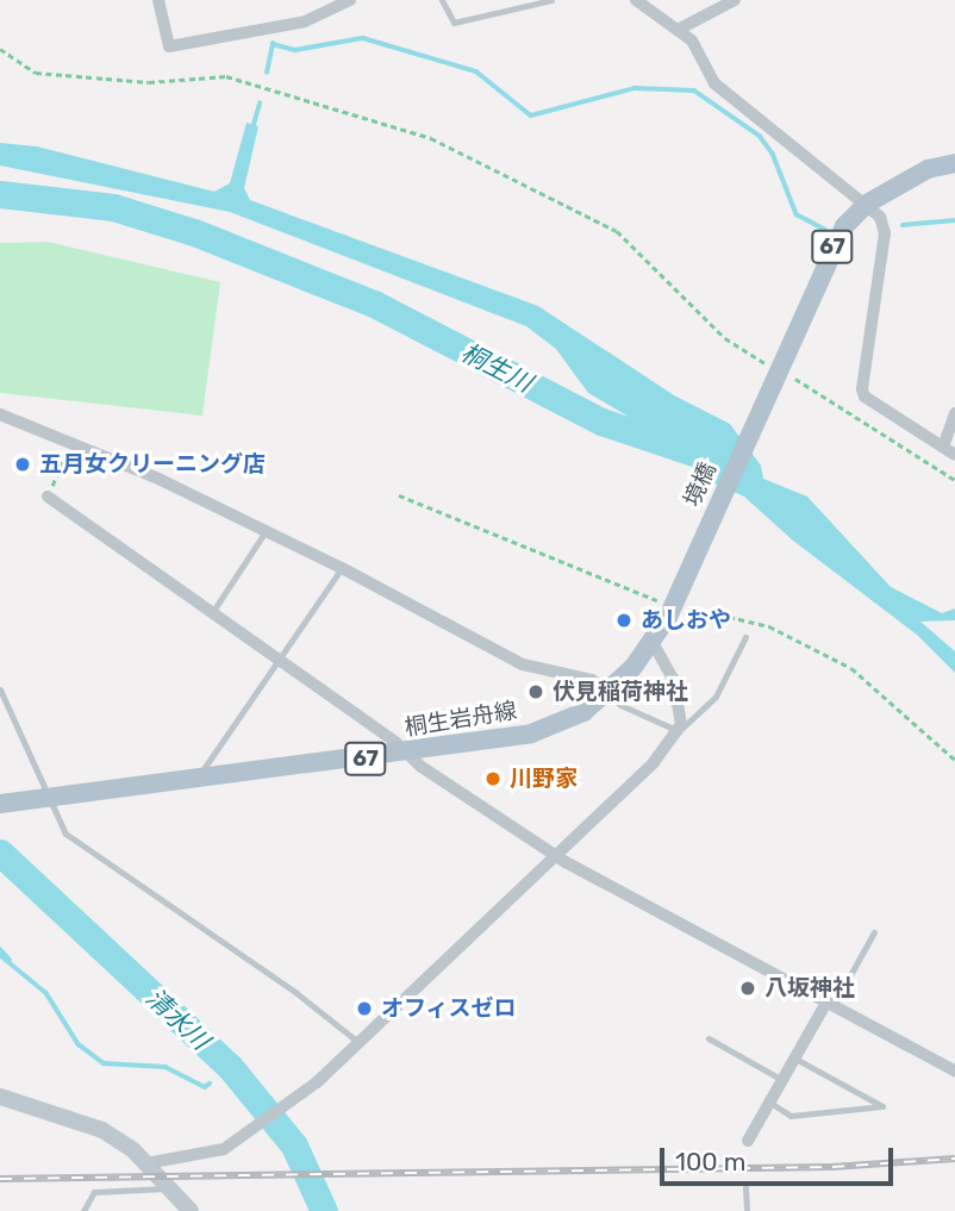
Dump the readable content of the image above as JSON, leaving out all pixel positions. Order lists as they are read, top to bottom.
{
  "streets": {
    "main road": ["67", "境橋", "桐生岩舟線"]
  },
  "crossings": [
    ["67", "境橋"],
    ["境橋", "桐生岩舟線"]
  ],
  "water": ["桐生川", "清水川"],
  "places": [
    "五月女クリーニング店",
    "あしおや",
    "伏見稲荷神社",
    "川野家",
    "八坂神社",
    "オフィスゼロ"
  ],
  "scale_bar": "100 m"
}
